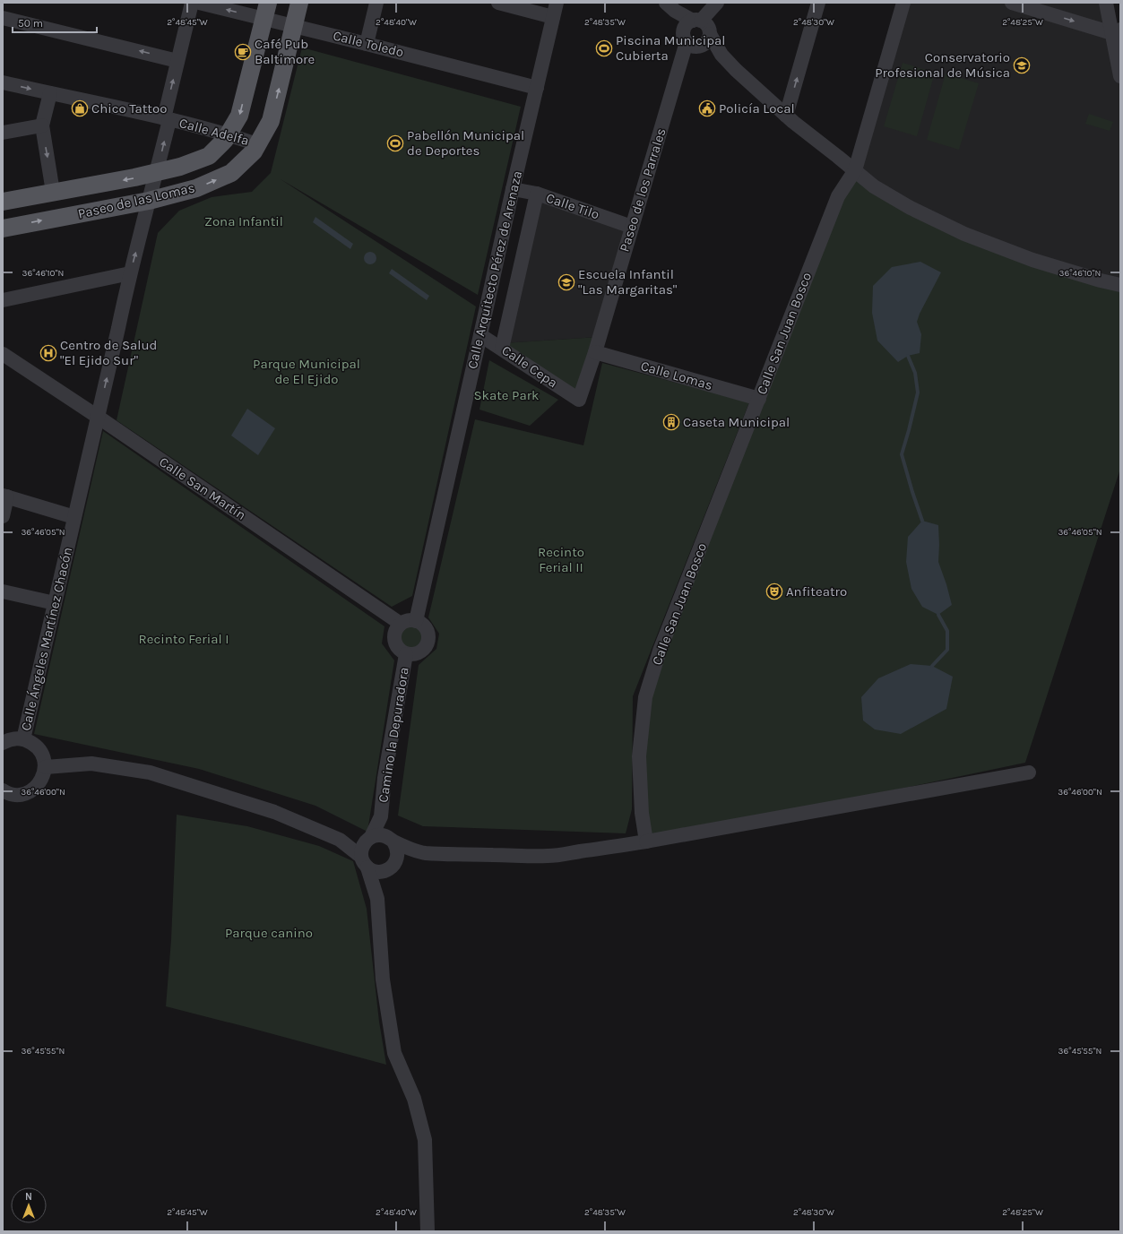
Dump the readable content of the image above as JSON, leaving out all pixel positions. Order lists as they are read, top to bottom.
{
  "streets": {
    "main road": ["Paseo de las Lomas"],
    "street": [
      "Calle Toledo",
      "Calle Adelfa",
      "Paseo de los Parrales",
      "Calle Tilo",
      "Calle Arquitecto Pérez de Arenaza",
      "Calle San Juan Bosco",
      "Calle Cepa",
      "Calle Lomas",
      "Calle San Martín",
      "Calle Ángeles Martínez Chacón",
      "Camino la Depuradora"
    ]
  },
  "crossings": [
    ["Calle Toledo", "Paseo de las Lomas"],
    ["Calle Toledo", "Calle Arquitecto Pérez de Arenaza"],
    ["Calle Adelfa", "Paseo de las Lomas"],
    ["Calle Adelfa", "Calle Ángeles Martínez Chacón"],
    ["Paseo de los Parrales", "Calle Tilo"],
    ["Paseo de los Parrales", "Calle Cepa"],
    ["Paseo de los Parrales", "Calle Lomas"],
    ["Paseo de las Lomas", "Calle Ángeles Martínez Chacón"],
    ["Calle Tilo", "Calle Arquitecto Pérez de Arenaza"],
    ["Calle Arquitecto Pérez de Arenaza", "Calle Cepa"],
    ["Calle Arquitecto Pérez de Arenaza", "Calle San Martín"],
    ["Calle Arquitecto Pérez de Arenaza", "Camino la Depuradora"],
    ["Calle San Juan Bosco", "Calle Lomas"],
    ["Calle San Martín", "Calle Ángeles Martínez Chacón"],
    ["Calle San Martín", "Camino la Depuradora"]
  ],
  "one_way": ["Calle Ángeles Martínez Chacón"],
  "parks": [
    "Zona Infantil",
    "Parque Municipal de El Ejido",
    "Skate Park",
    "Recinto Ferial II",
    "Recinto Ferial I",
    "Parque canino"
  ],
  "places": {
    "sports": ["Piscina Municipal Cubierta", "Pabellón Municipal de Deportes"],
    "cafe": ["Café Pub Baltimore"],
    "school or university": ["Conservatorio Profesional de Música", "Escuela Infantil \"Las Margaritas\""],
    "shop": ["Chico Tattoo"],
    "public building": ["Policía Local"],
    "hospital": ["Centro de Salud \"El Ejido Sur\""],
    "building": ["Caseta Municipal"],
    "theatre": ["Anfiteatro"]
  },
  "scale_bar": "50 m",
  "north": "top",
  "coordinates": [
    "2°48'45\"W",
    "2°48'40\"W",
    "2°48'35\"W",
    "2°48'30\"W",
    "2°48'25\"W",
    "36°46'10\"N",
    "36°46'05\"N",
    "36°46'00\"N",
    "36°45'55\"N"
  ]
}
